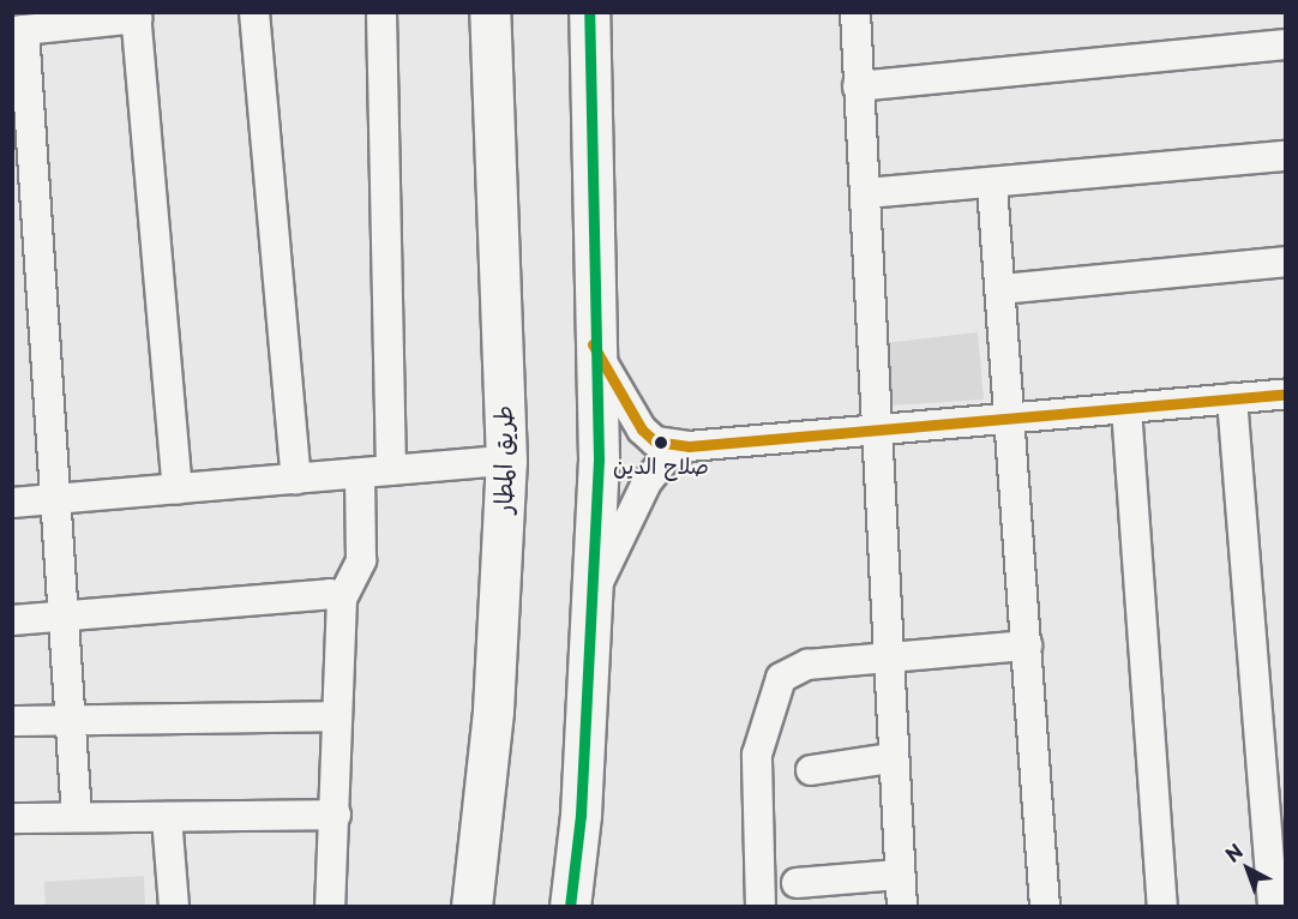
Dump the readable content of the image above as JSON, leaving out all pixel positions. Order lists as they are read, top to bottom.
{
  "streets": {
    "highway": ["طريق المطار"]
  },
  "places": ["صلاح الدين"],
  "north": "top left"
}
